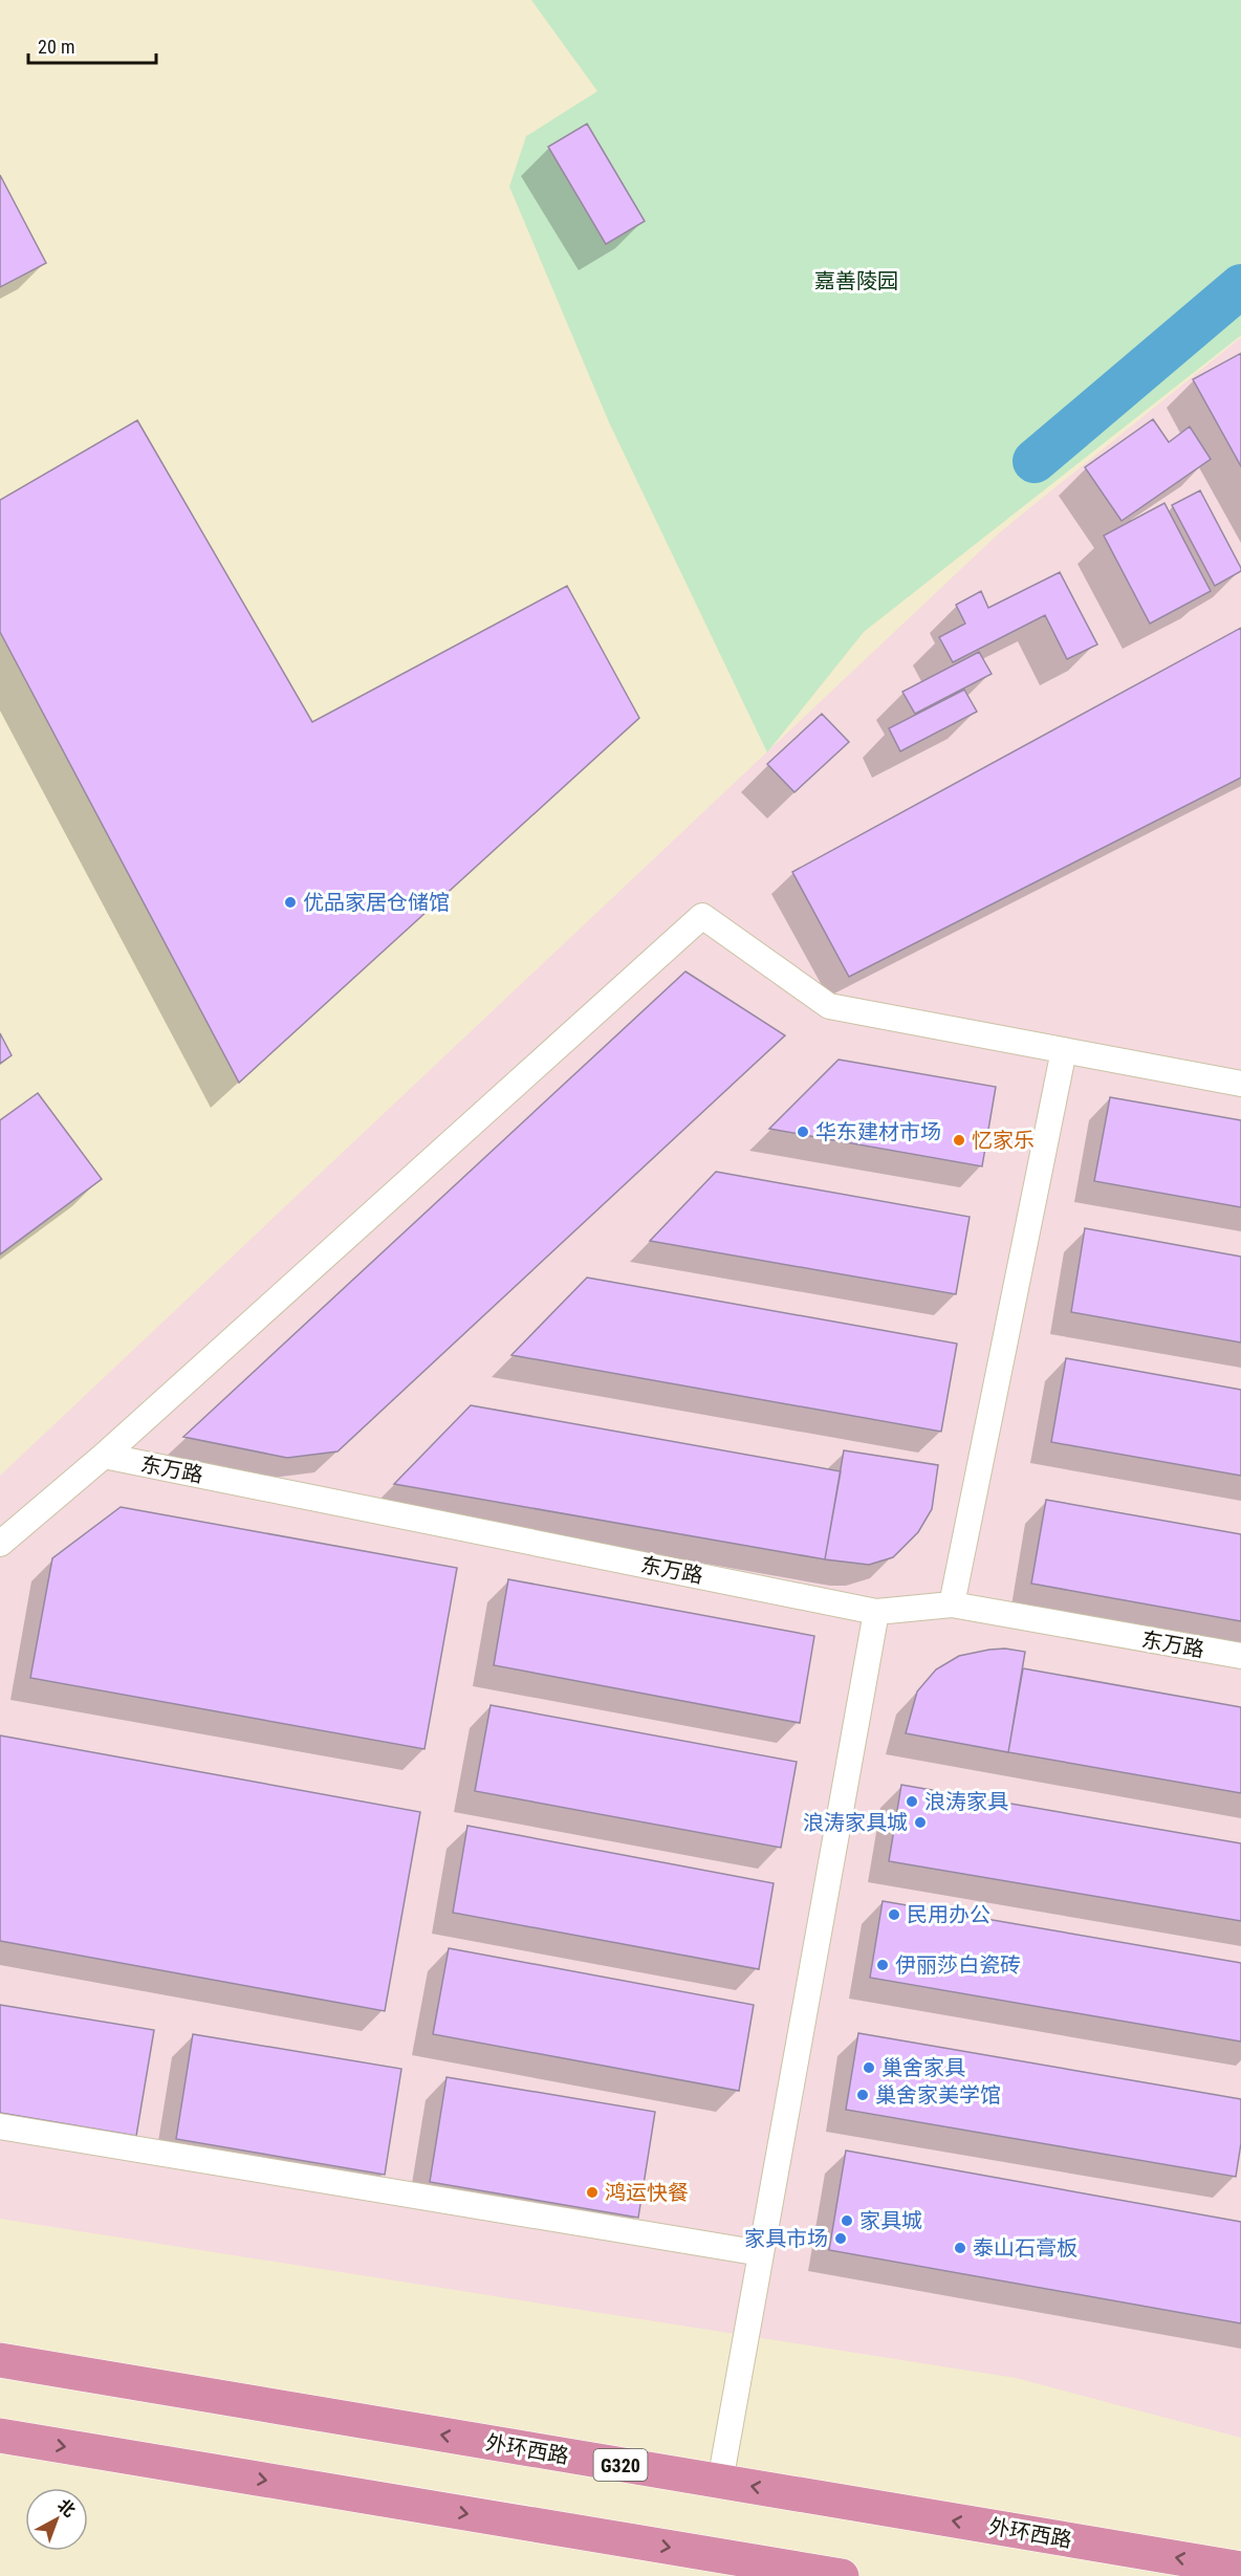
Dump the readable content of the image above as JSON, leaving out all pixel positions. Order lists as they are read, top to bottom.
{
  "streets": {
    "highway": ["外环西路", "G320"],
    "lane": ["东万路"]
  },
  "parks": ["嘉善陵园"],
  "places": [
    "优品家居仓储馆",
    "华东建材市场",
    "忆家乐",
    "浪涛家具",
    "浪涛家具城",
    "民用办公",
    "伊丽莎白瓷砖",
    "巢舍家具",
    "巢舍家美学馆",
    "鸿运快餐",
    "家具城",
    "家具市场",
    "泰山石膏板"
  ],
  "scale_bar": "20 m",
  "north": "top right"
}
